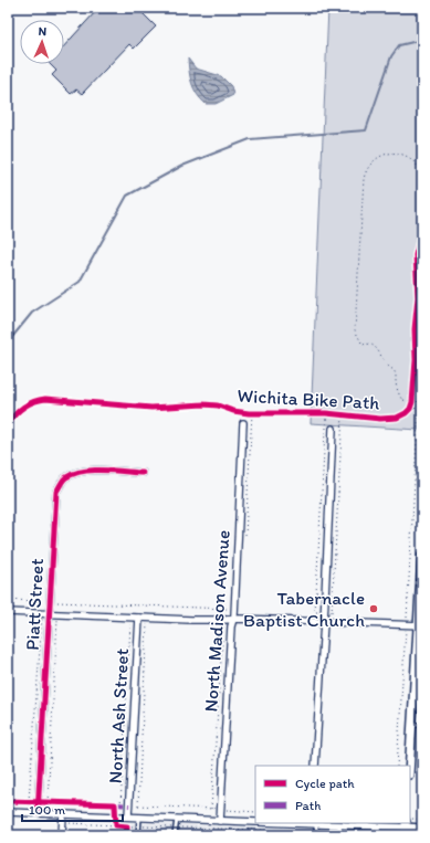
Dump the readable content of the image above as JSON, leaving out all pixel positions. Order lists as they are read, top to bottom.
{
  "streets": {
    "street": ["Piatt Street", "North Madison Avenue", "North Ash Street"],
    "cycle path": ["Wichita Bike Path"]
  },
  "places": ["Tabernacle Baptist Church"],
  "legend": ["Cycle path", "Path"],
  "scale_bar": "100 m",
  "north": "top"
}
